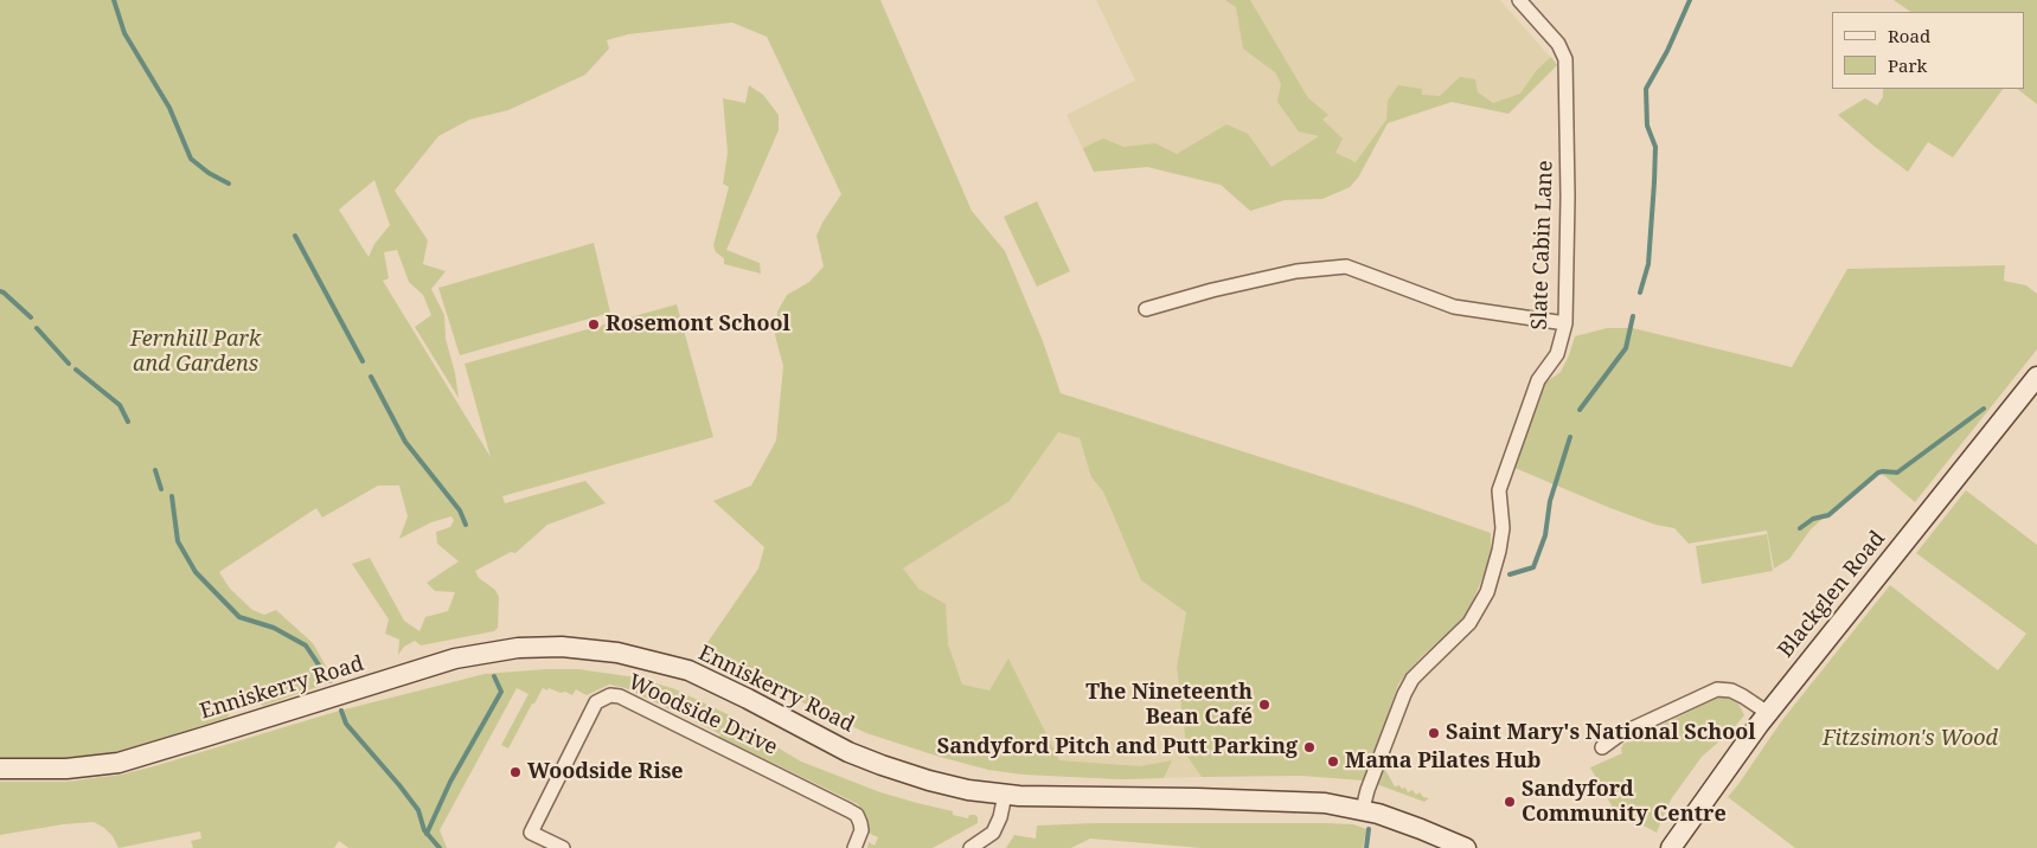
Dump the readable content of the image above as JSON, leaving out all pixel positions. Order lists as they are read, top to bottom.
{
  "streets": {
    "main road": ["Blackglen Road", "Enniskerry Road"],
    "street": ["Slate Cabin Lane", "Woodside Drive"]
  },
  "crossings": [
    ["Slate Cabin Lane", "Enniskerry Road"]
  ],
  "parks": ["Fernhill Park and Gardens", "Fitzsimon's Wood"],
  "places": [
    "Rosemont School",
    "The Nineteenth Bean Café",
    "Saint Mary's National School",
    "Sandyford Pitch and Putt Parking",
    "Mama Pilates Hub",
    "Woodside Rise",
    "Sandyford Community Centre"
  ],
  "legend": ["Road", "Park"]
}
